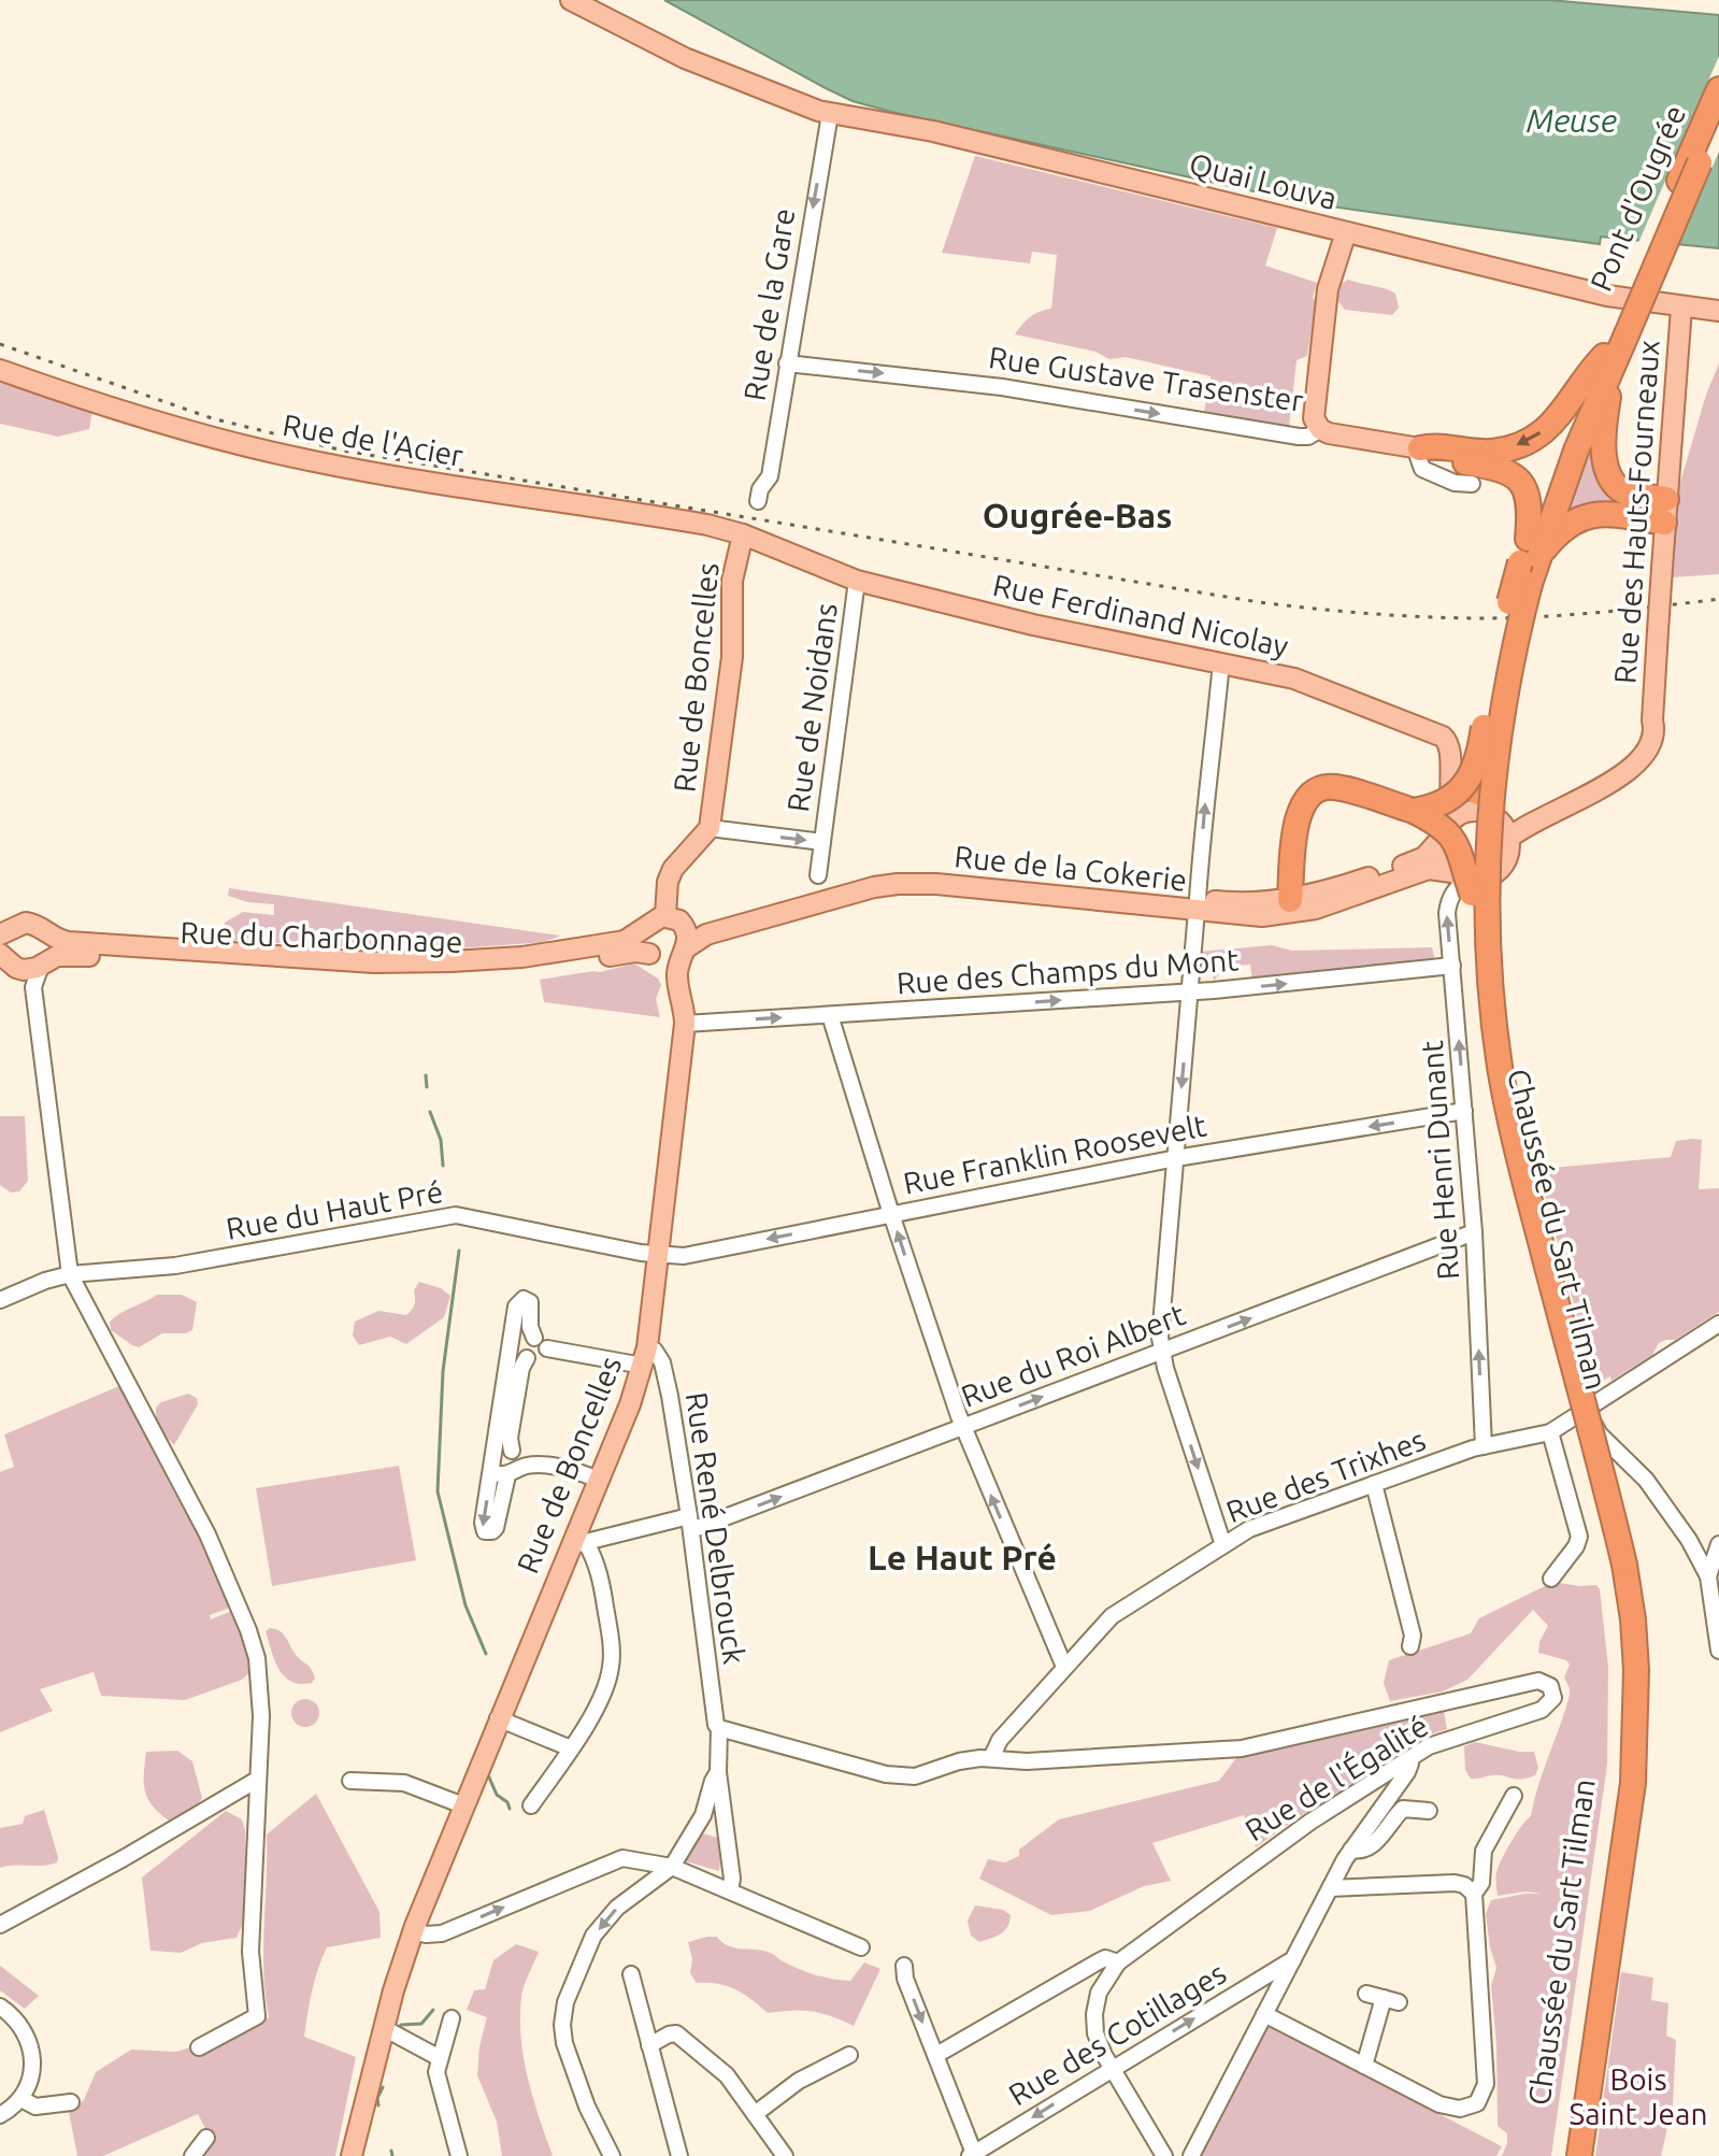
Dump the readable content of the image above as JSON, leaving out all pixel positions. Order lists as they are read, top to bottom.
{
  "streets": {
    "highway": ["Pont d'Ougrée", "Chaussée du Sart Tilman"],
    "main road": [
      "Quai Louva",
      "Rue Gustave Trasenster",
      "Rue de l'Acier",
      "Rue des Hauts-Fourneaux",
      "Rue Ferdinand Nicolay",
      "Rue de Boncelles",
      "Rue de la Cokerie",
      "Rue du Charbonnage"
    ],
    "street": [
      "Rue de la Gare",
      "Rue de Noidans",
      "Rue des Champs du Mont",
      "Rue Franklin Roosevelt",
      "Rue Henri Dunant",
      "Rue du Haut Pré",
      "Rue du Roi Albert",
      "Rue des Trixhes",
      "Rue René Delbrouck",
      "Rue de l'Égalité",
      "Rue des Cotillages"
    ]
  },
  "crossings": [
    ["Quai Louva", "Rue de la Gare"],
    ["Quai Louva", "Rue des Hauts-Fourneaux"],
    ["Pont d'Ougrée", "Chaussée du Sart Tilman"],
    ["Rue de la Gare", "Rue Gustave Trasenster"],
    ["Rue de l'Acier", "Rue Ferdinand Nicolay"],
    ["Rue de l'Acier", "Rue de Boncelles"],
    ["Rue Ferdinand Nicolay", "Rue de Boncelles"],
    ["Rue Ferdinand Nicolay", "Rue de Noidans"],
    ["Rue Ferdinand Nicolay", "Rue de la Cokerie"],
    ["Rue de Boncelles", "Rue de Noidans"],
    ["Rue de Boncelles", "Rue de la Cokerie"],
    ["Rue de Boncelles", "Rue du Charbonnage"],
    ["Rue de Boncelles", "Rue des Champs du Mont"],
    ["Rue de Boncelles", "Rue Franklin Roosevelt"],
    ["Rue de Boncelles", "Rue du Haut Pré"],
    ["Rue de Boncelles", "Rue du Roi Albert"],
    ["Rue de Boncelles", "Rue René Delbrouck"],
    ["Rue de la Cokerie", "Rue du Charbonnage"],
    ["Rue de la Cokerie", "Rue Henri Dunant"],
    ["Rue de la Cokerie", "Chaussée du Sart Tilman"],
    ["Rue des Champs du Mont", "Rue Henri Dunant"],
    ["Rue Franklin Roosevelt", "Rue Henri Dunant"],
    ["Rue Franklin Roosevelt", "Rue du Haut Pré"],
    ["Rue Henri Dunant", "Chaussée du Sart Tilman"],
    ["Rue Henri Dunant", "Rue du Roi Albert"],
    ["Rue Henri Dunant", "Rue des Trixhes"],
    ["Rue du Roi Albert", "Rue René Delbrouck"],
    ["Rue des Trixhes", "Rue de l'Égalité"],
    ["Rue de l'Égalité", "Rue des Cotillages"]
  ],
  "one_way": [
    "Rue de la Gare",
    "Rue Gustave Trasenster",
    "Rue des Champs du Mont",
    "Rue Franklin Roosevelt",
    "Rue Henri Dunant",
    "Rue du Roi Albert"
  ],
  "districts": ["Ougrée-Bas", "Le Haut Pré"],
  "water": ["Meuse"],
  "parks": ["Bois Saint Jean"]
}
